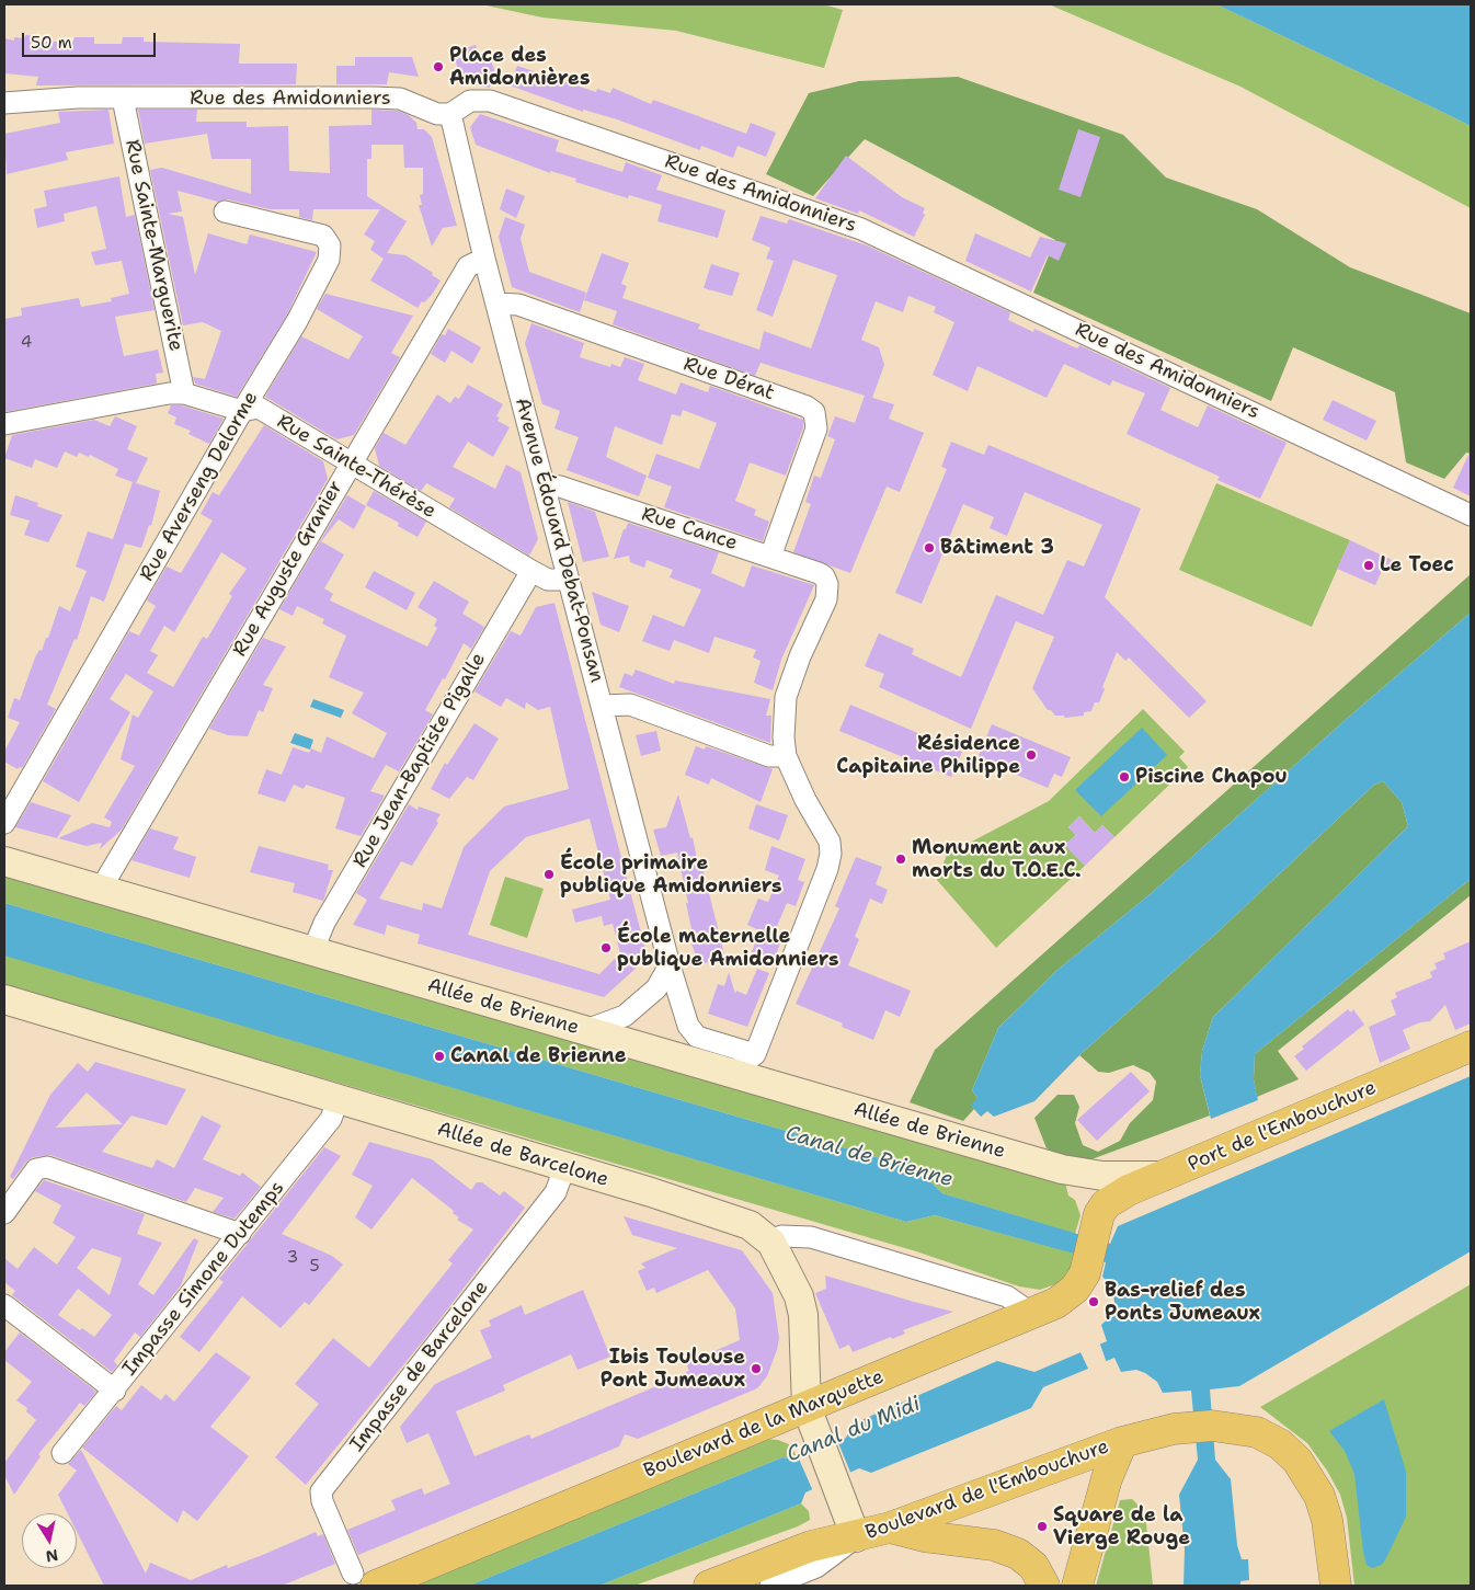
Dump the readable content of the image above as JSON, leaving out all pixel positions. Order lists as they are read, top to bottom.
{
  "streets": {
    "main road": [
      "Allée de Brienne",
      "Port de l'Embouchure",
      "Allée de Barcelone",
      "Boulevard de la Marquette",
      "Boulevard de l'Embouchure"
    ],
    "street": [
      "Rue des Amidonniers",
      "Rue Sainte-Marguerite",
      "Rue Dérat",
      "Rue Sainte-Thérèse",
      "Rue Averseng Delorme",
      "Rue Cance",
      "Avenue Édouard Debat-Ponsan",
      "Rue Auguste Granier",
      "Rue Jean-Baptiste Pigalle",
      "Impasse Simone Dutemps",
      "Impasse de Barcelone"
    ]
  },
  "crossings": [
    ["Rue des Amidonniers", "Rue Sainte-Marguerite"],
    ["Rue des Amidonniers", "Avenue Édouard Debat-Ponsan"],
    ["Rue Sainte-Marguerite", "Rue Sainte-Thérèse"],
    ["Rue Dérat", "Rue Cance"],
    ["Rue Dérat", "Avenue Édouard Debat-Ponsan"],
    ["Rue Sainte-Thérèse", "Rue Averseng Delorme"],
    ["Rue Sainte-Thérèse", "Avenue Édouard Debat-Ponsan"],
    ["Rue Sainte-Thérèse", "Rue Auguste Granier"],
    ["Rue Sainte-Thérèse", "Rue Jean-Baptiste Pigalle"],
    ["Rue Cance", "Avenue Édouard Debat-Ponsan"],
    ["Avenue Édouard Debat-Ponsan", "Rue Auguste Granier"],
    ["Rue Auguste Granier", "Allée de Brienne"],
    ["Rue Jean-Baptiste Pigalle", "Allée de Brienne"],
    ["Allée de Brienne", "Port de l'Embouchure"],
    ["Port de l'Embouchure", "Boulevard de la Marquette"],
    ["Allée de Barcelone", "Impasse Simone Dutemps"],
    ["Allée de Barcelone", "Impasse de Barcelone"],
    ["Impasse de Barcelone", "Boulevard de la Marquette"]
  ],
  "water": ["Canal de Brienne", "Canal du Midi"],
  "places": [
    "Place des Amidonnières",
    "Bâtiment 3",
    "Le Toec",
    "Résidence Capitaine Philippe",
    "Piscine Chapou",
    "Monument aux morts du T.O.E.C.",
    "École primaire publique Amidonniers",
    "École maternelle publique Amidonniers",
    "Canal de Brienne",
    "Bas-relief des Ponts Jumeaux",
    "Ibis Toulouse Pont Jumeaux",
    "Square de la Vierge Rouge"
  ],
  "house_numbers": ["4", "3", "5"],
  "scale_bar": "50 m",
  "north": "bottom"
}
